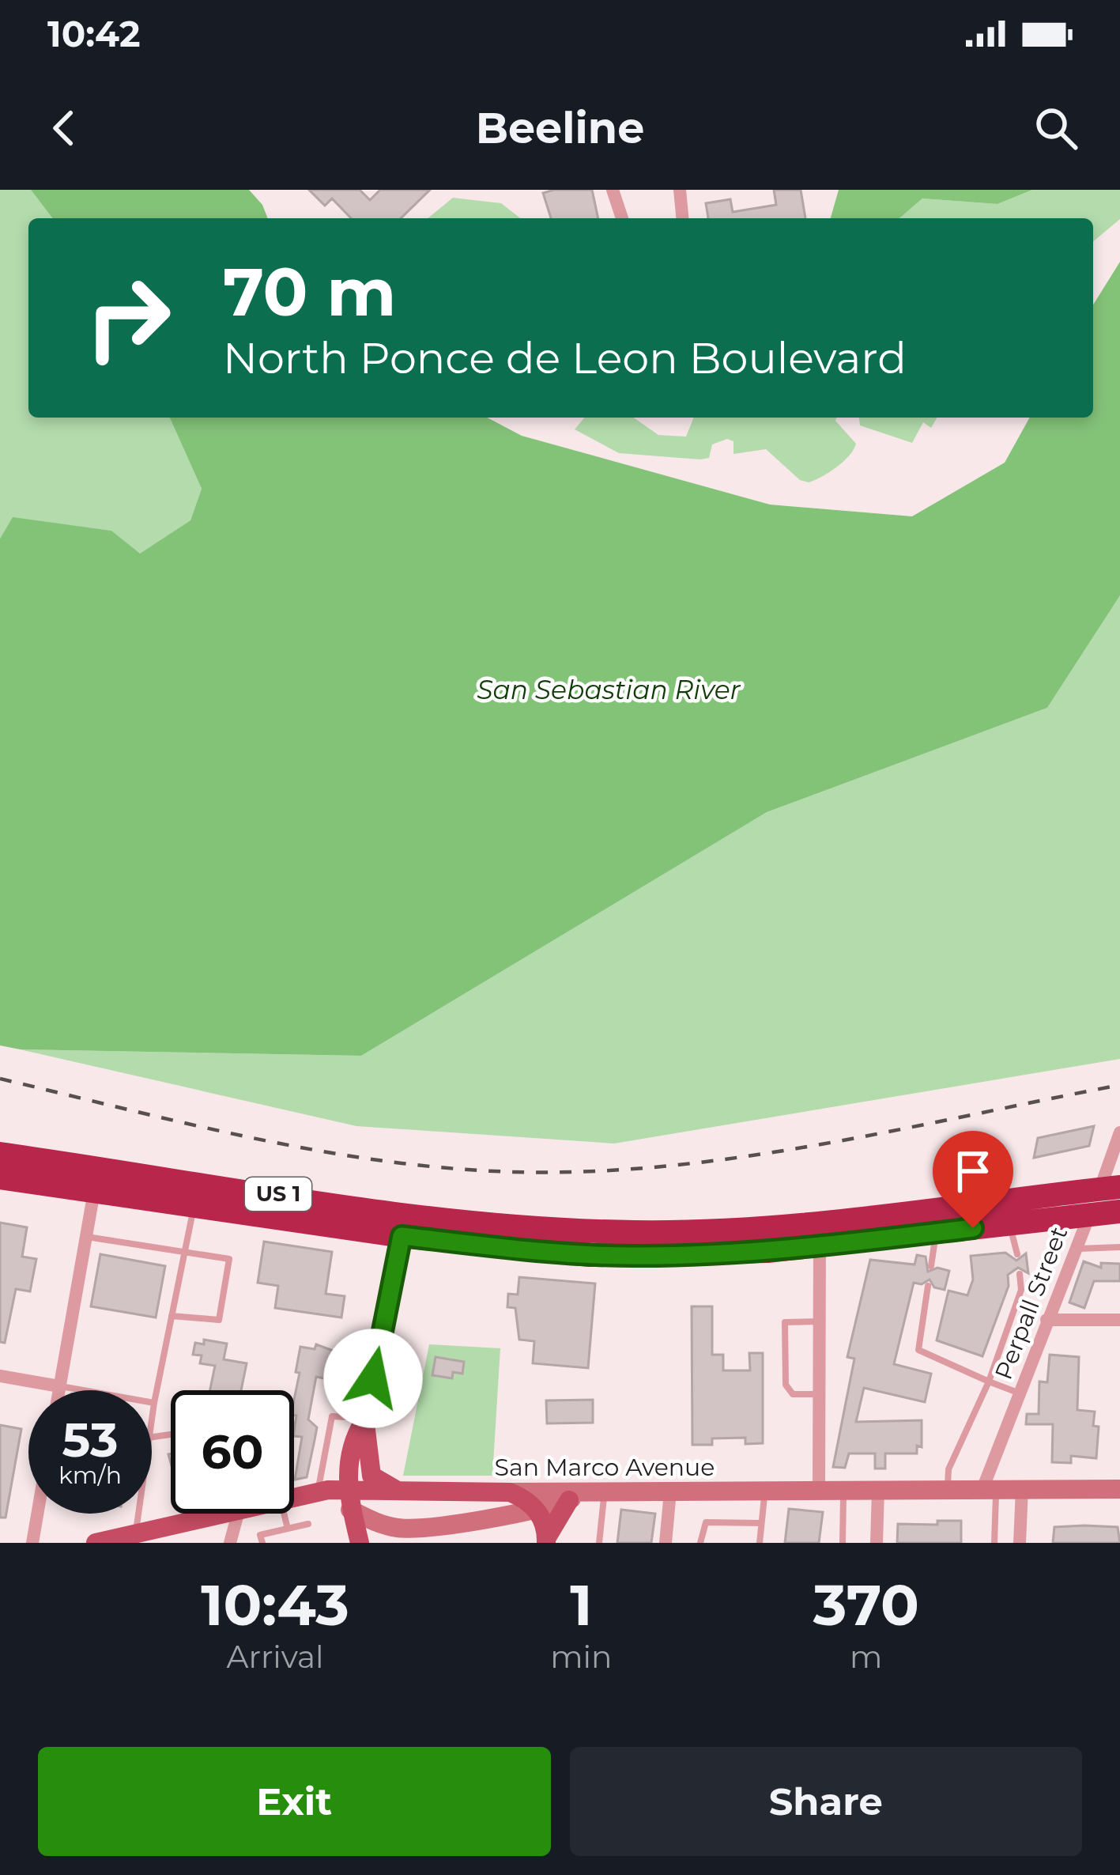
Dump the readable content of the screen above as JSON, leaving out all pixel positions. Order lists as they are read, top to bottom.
{
  "streets": {
    "highway": ["US 1"],
    "main road": ["San Marco Avenue"],
    "street": ["Perpall Street"]
  },
  "crossings": [
    ["US 1", "Perpall Street"],
    ["Perpall Street", "San Marco Avenue"]
  ],
  "water": ["San Sebastian River"],
  "page": {
    "status": "10:42",
    "header": "Beeline",
    "turn": ["70 m", "North Ponce de Leon Boulevard"],
    "speed": "53 km/h",
    "limit": "60",
    "eta": [
      "10:43",
      "Arrival",
      "1",
      "min",
      "370",
      "m"
    ],
    "buttons": ["Exit", "Share"]
  }
}
